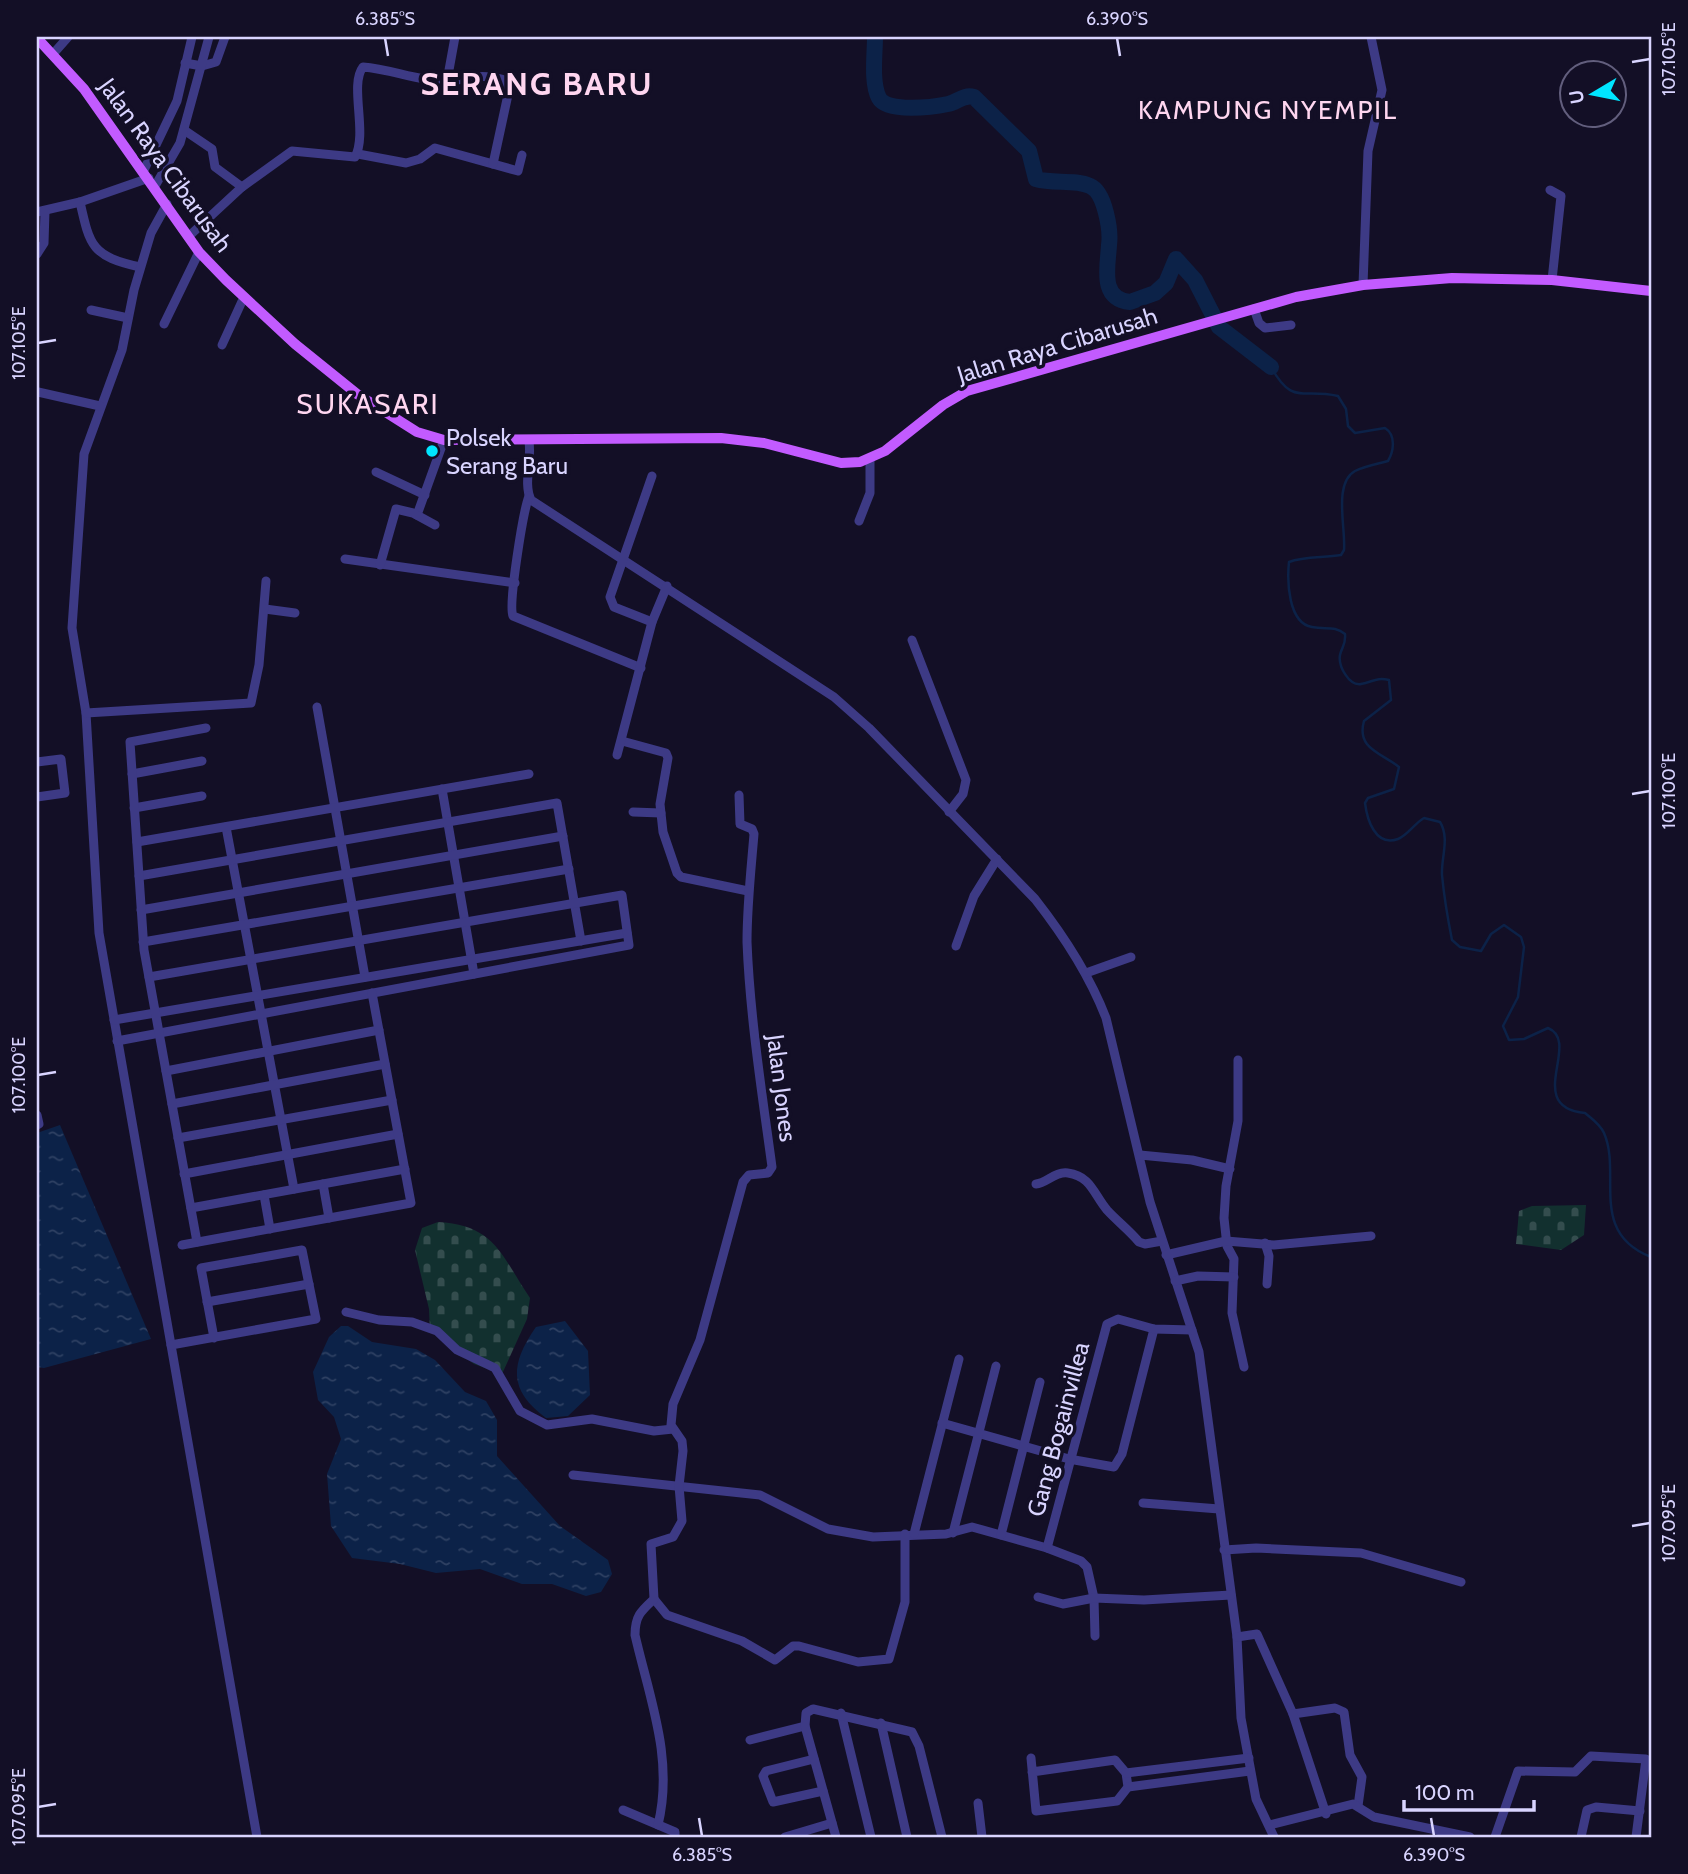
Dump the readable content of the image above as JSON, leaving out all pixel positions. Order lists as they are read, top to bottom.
{
  "streets": {
    "main road": ["Jalan Raya Cibarusah"],
    "street": ["Jalan Jones", "Gang Bogainvillea"]
  },
  "districts": ["SERANG BARU", "KAMPUNG NYEMPIL", "SUKASARI"],
  "places": ["Polsek Serang Baru"],
  "scale_bar": "100 m",
  "north": "left",
  "coordinates": [
    "6.385°S",
    "6.390°S",
    "107.105°E",
    "107.100°E",
    "107.095°E"
  ]
}
